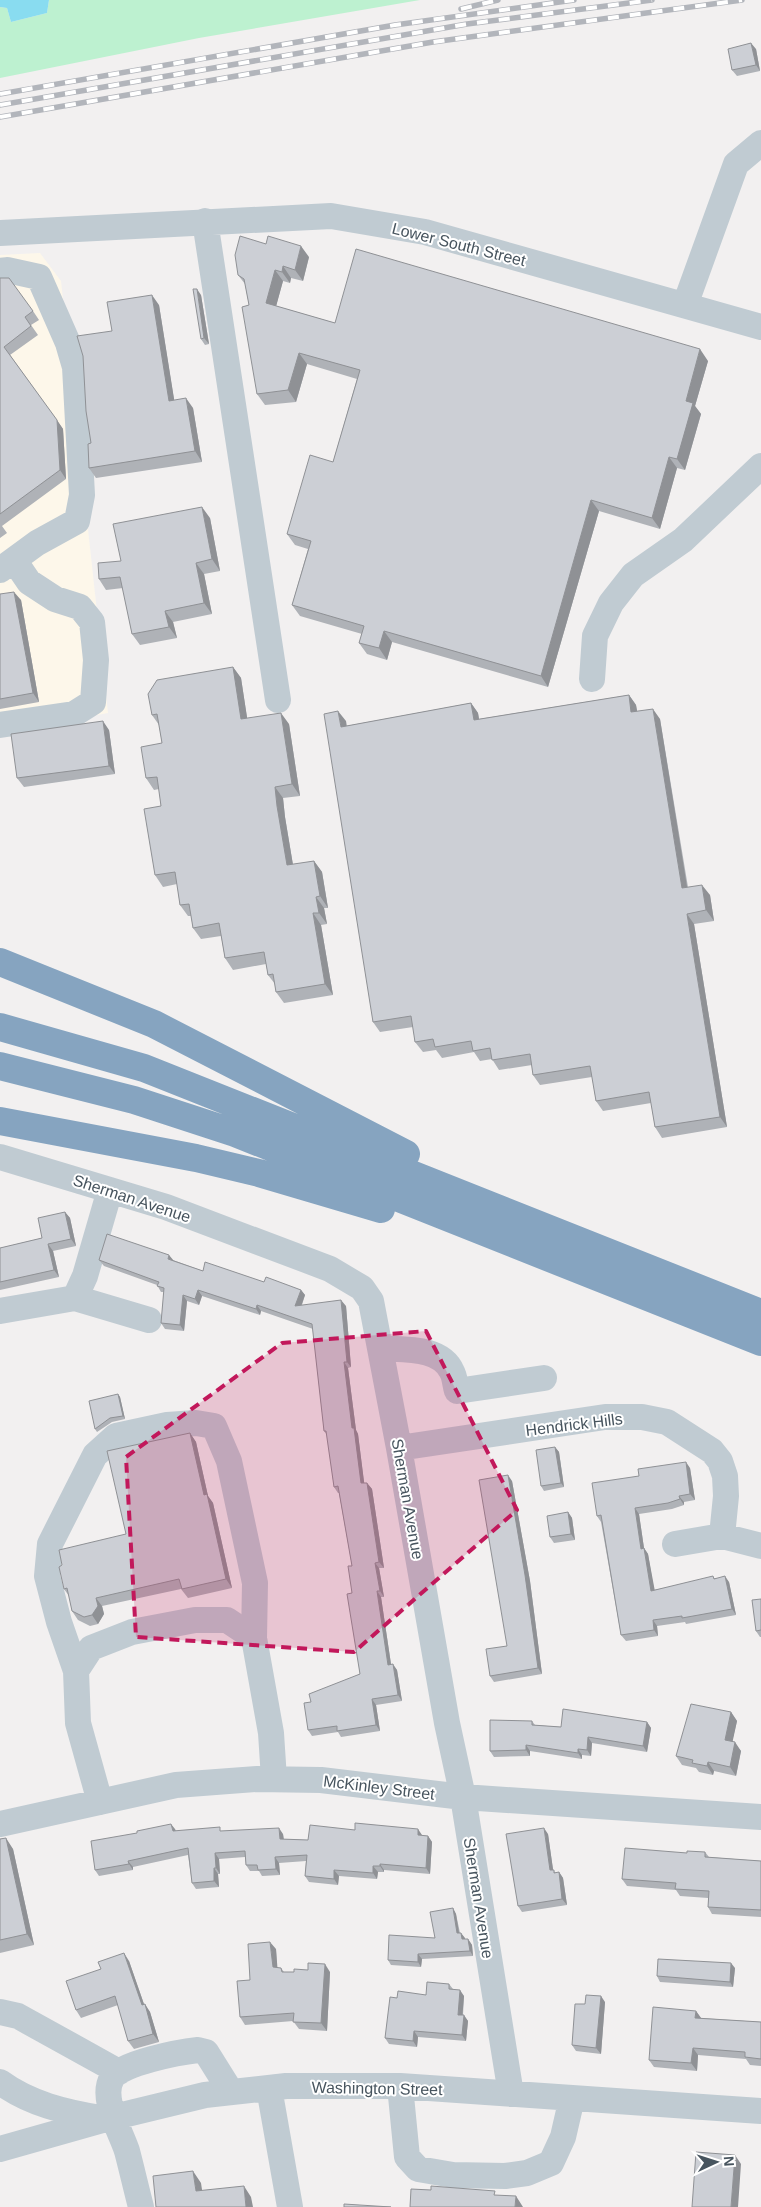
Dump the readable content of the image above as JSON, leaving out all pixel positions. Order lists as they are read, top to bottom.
{
  "streets": {
    "street": [
      "Lower South Street",
      "Sherman Avenue",
      "Hendrick Hills",
      "McKinley Street",
      "Washington Street"
    ]
  },
  "crossings": [
    ["Sherman Avenue", "Hendrick Hills"],
    ["Sherman Avenue", "McKinley Street"],
    ["Sherman Avenue", "Washington Street"]
  ],
  "north": "right"
}
